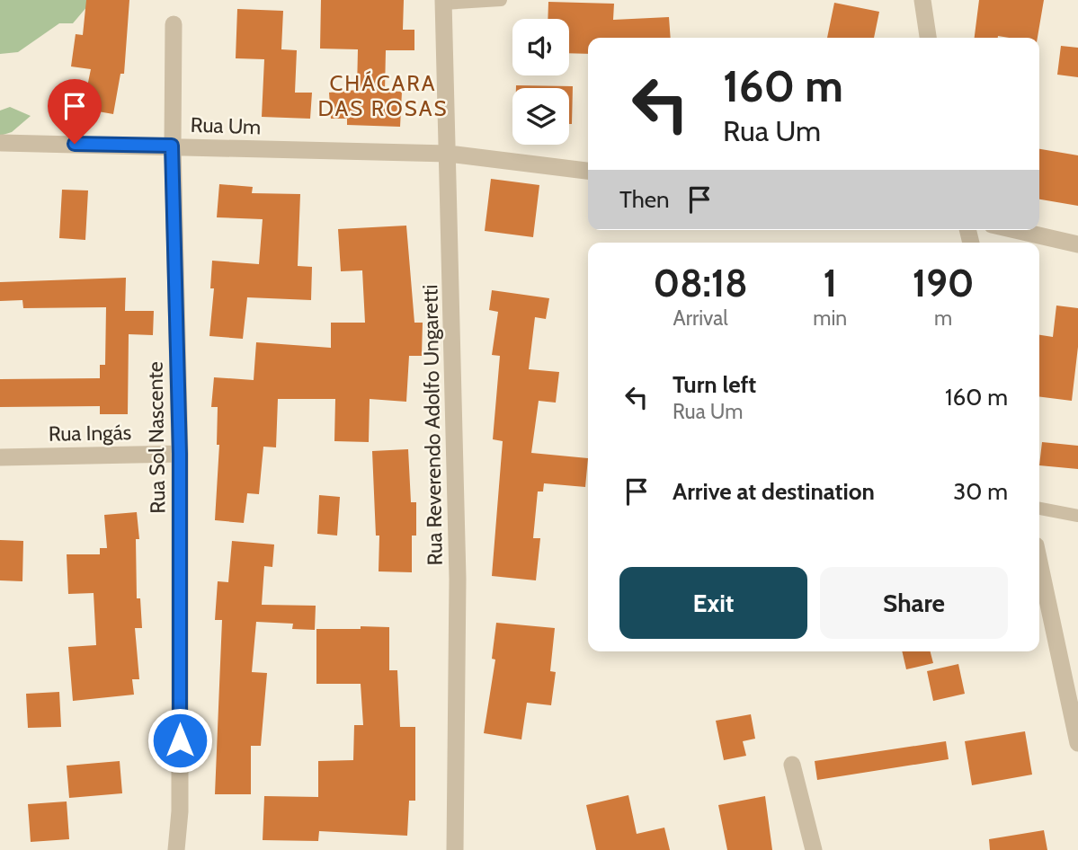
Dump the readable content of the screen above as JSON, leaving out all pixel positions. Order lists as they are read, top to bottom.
{
  "streets": {
    "street": [
      "Rua Um",
      "Rua Reverendo Adolfo Ungaretti",
      "Rua Ingás",
      "Rua Sol Nascente"
    ]
  },
  "crossings": [
    ["Rua Um", "Rua Reverendo Adolfo Ungaretti"],
    ["Rua Um", "Rua Sol Nascente"],
    ["Rua Ingás", "Rua Sol Nascente"]
  ],
  "districts": ["CHÁCARA DAS ROSAS"],
  "page": {
    "turn": ["160 m", "Rua Um"],
    "then": "Then",
    "eta": [
      "08:18",
      "Arrival",
      "1",
      "min",
      "190",
      "m"
    ],
    "list": [
      {
        "name": "Turn left",
        "note": "Rua Um",
        "value": "160 m"
      },
      {
        "name": "Arrive at destination",
        "value": "30 m"
      }
    ],
    "buttons": ["Exit", "Share"]
  }
}
